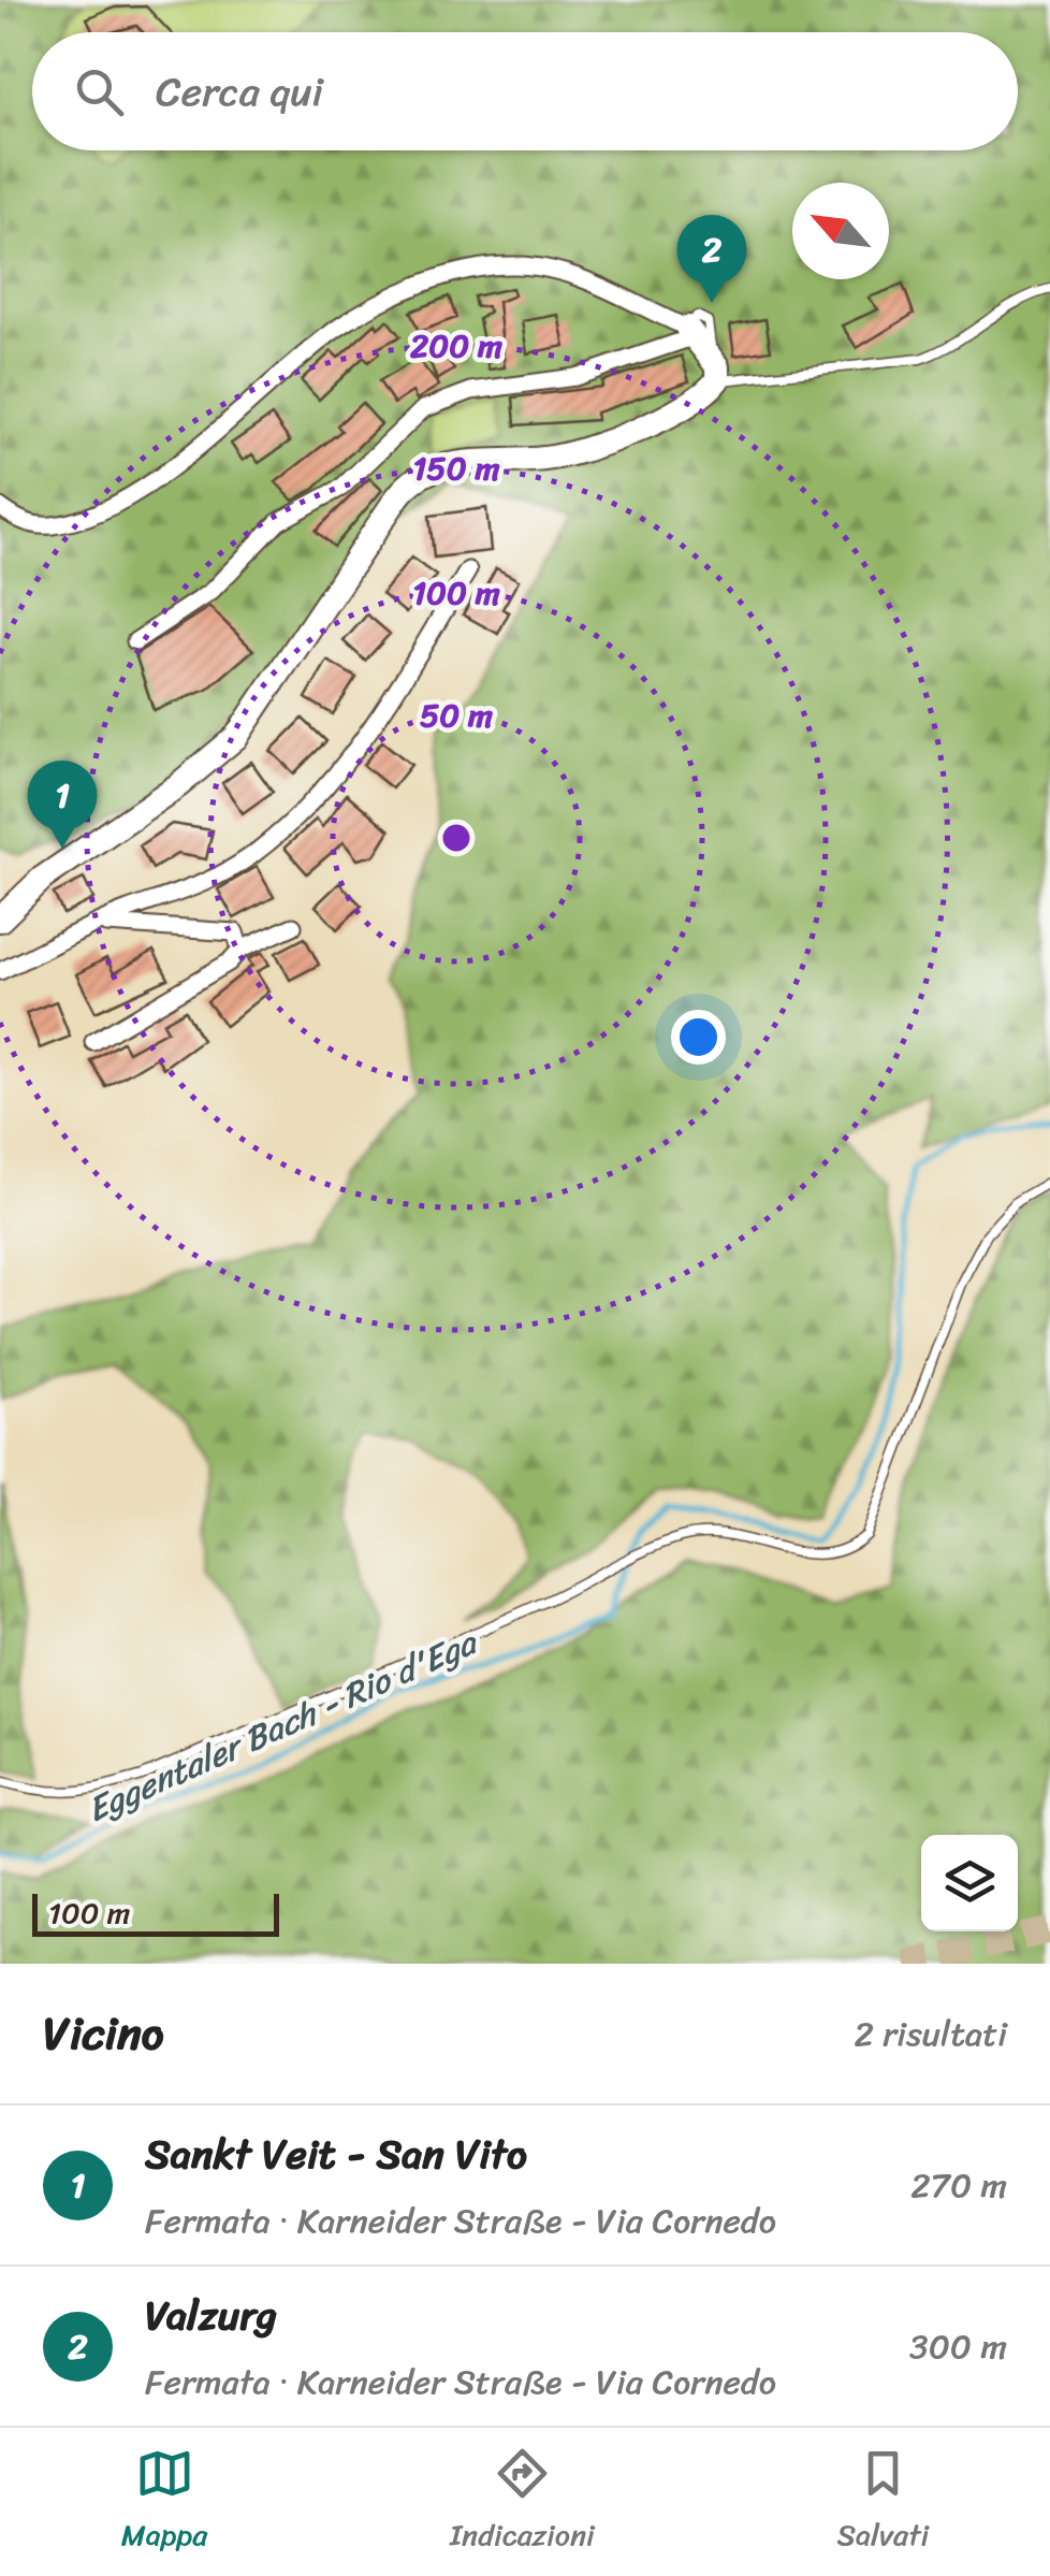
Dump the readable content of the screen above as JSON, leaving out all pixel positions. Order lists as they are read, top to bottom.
{
  "water": ["Eggentaler Bach - Rio d'Ega"],
  "scale_bar": "100 m",
  "north": "top left",
  "page": {
    "search": "Cerca qui",
    "pins": ["2", "1"],
    "scale": "100 m",
    "heading": ["Vicino", "2 risultati"],
    "list": [
      {
        "mark": "1",
        "name": "Sankt Veit - San Vito",
        "note": "Fermata · Karneider Straße - Via Cornedo",
        "value": "270 m"
      },
      {
        "mark": "2",
        "name": "Valzurg",
        "note": "Fermata · Karneider Straße - Via Cornedo",
        "value": "300 m"
      }
    ],
    "nav": ["Mappa", "Indicazioni", "Salvati"]
  },
  "rings": [
    "200 m",
    "150 m",
    "100 m",
    "50 m"
  ]
}
